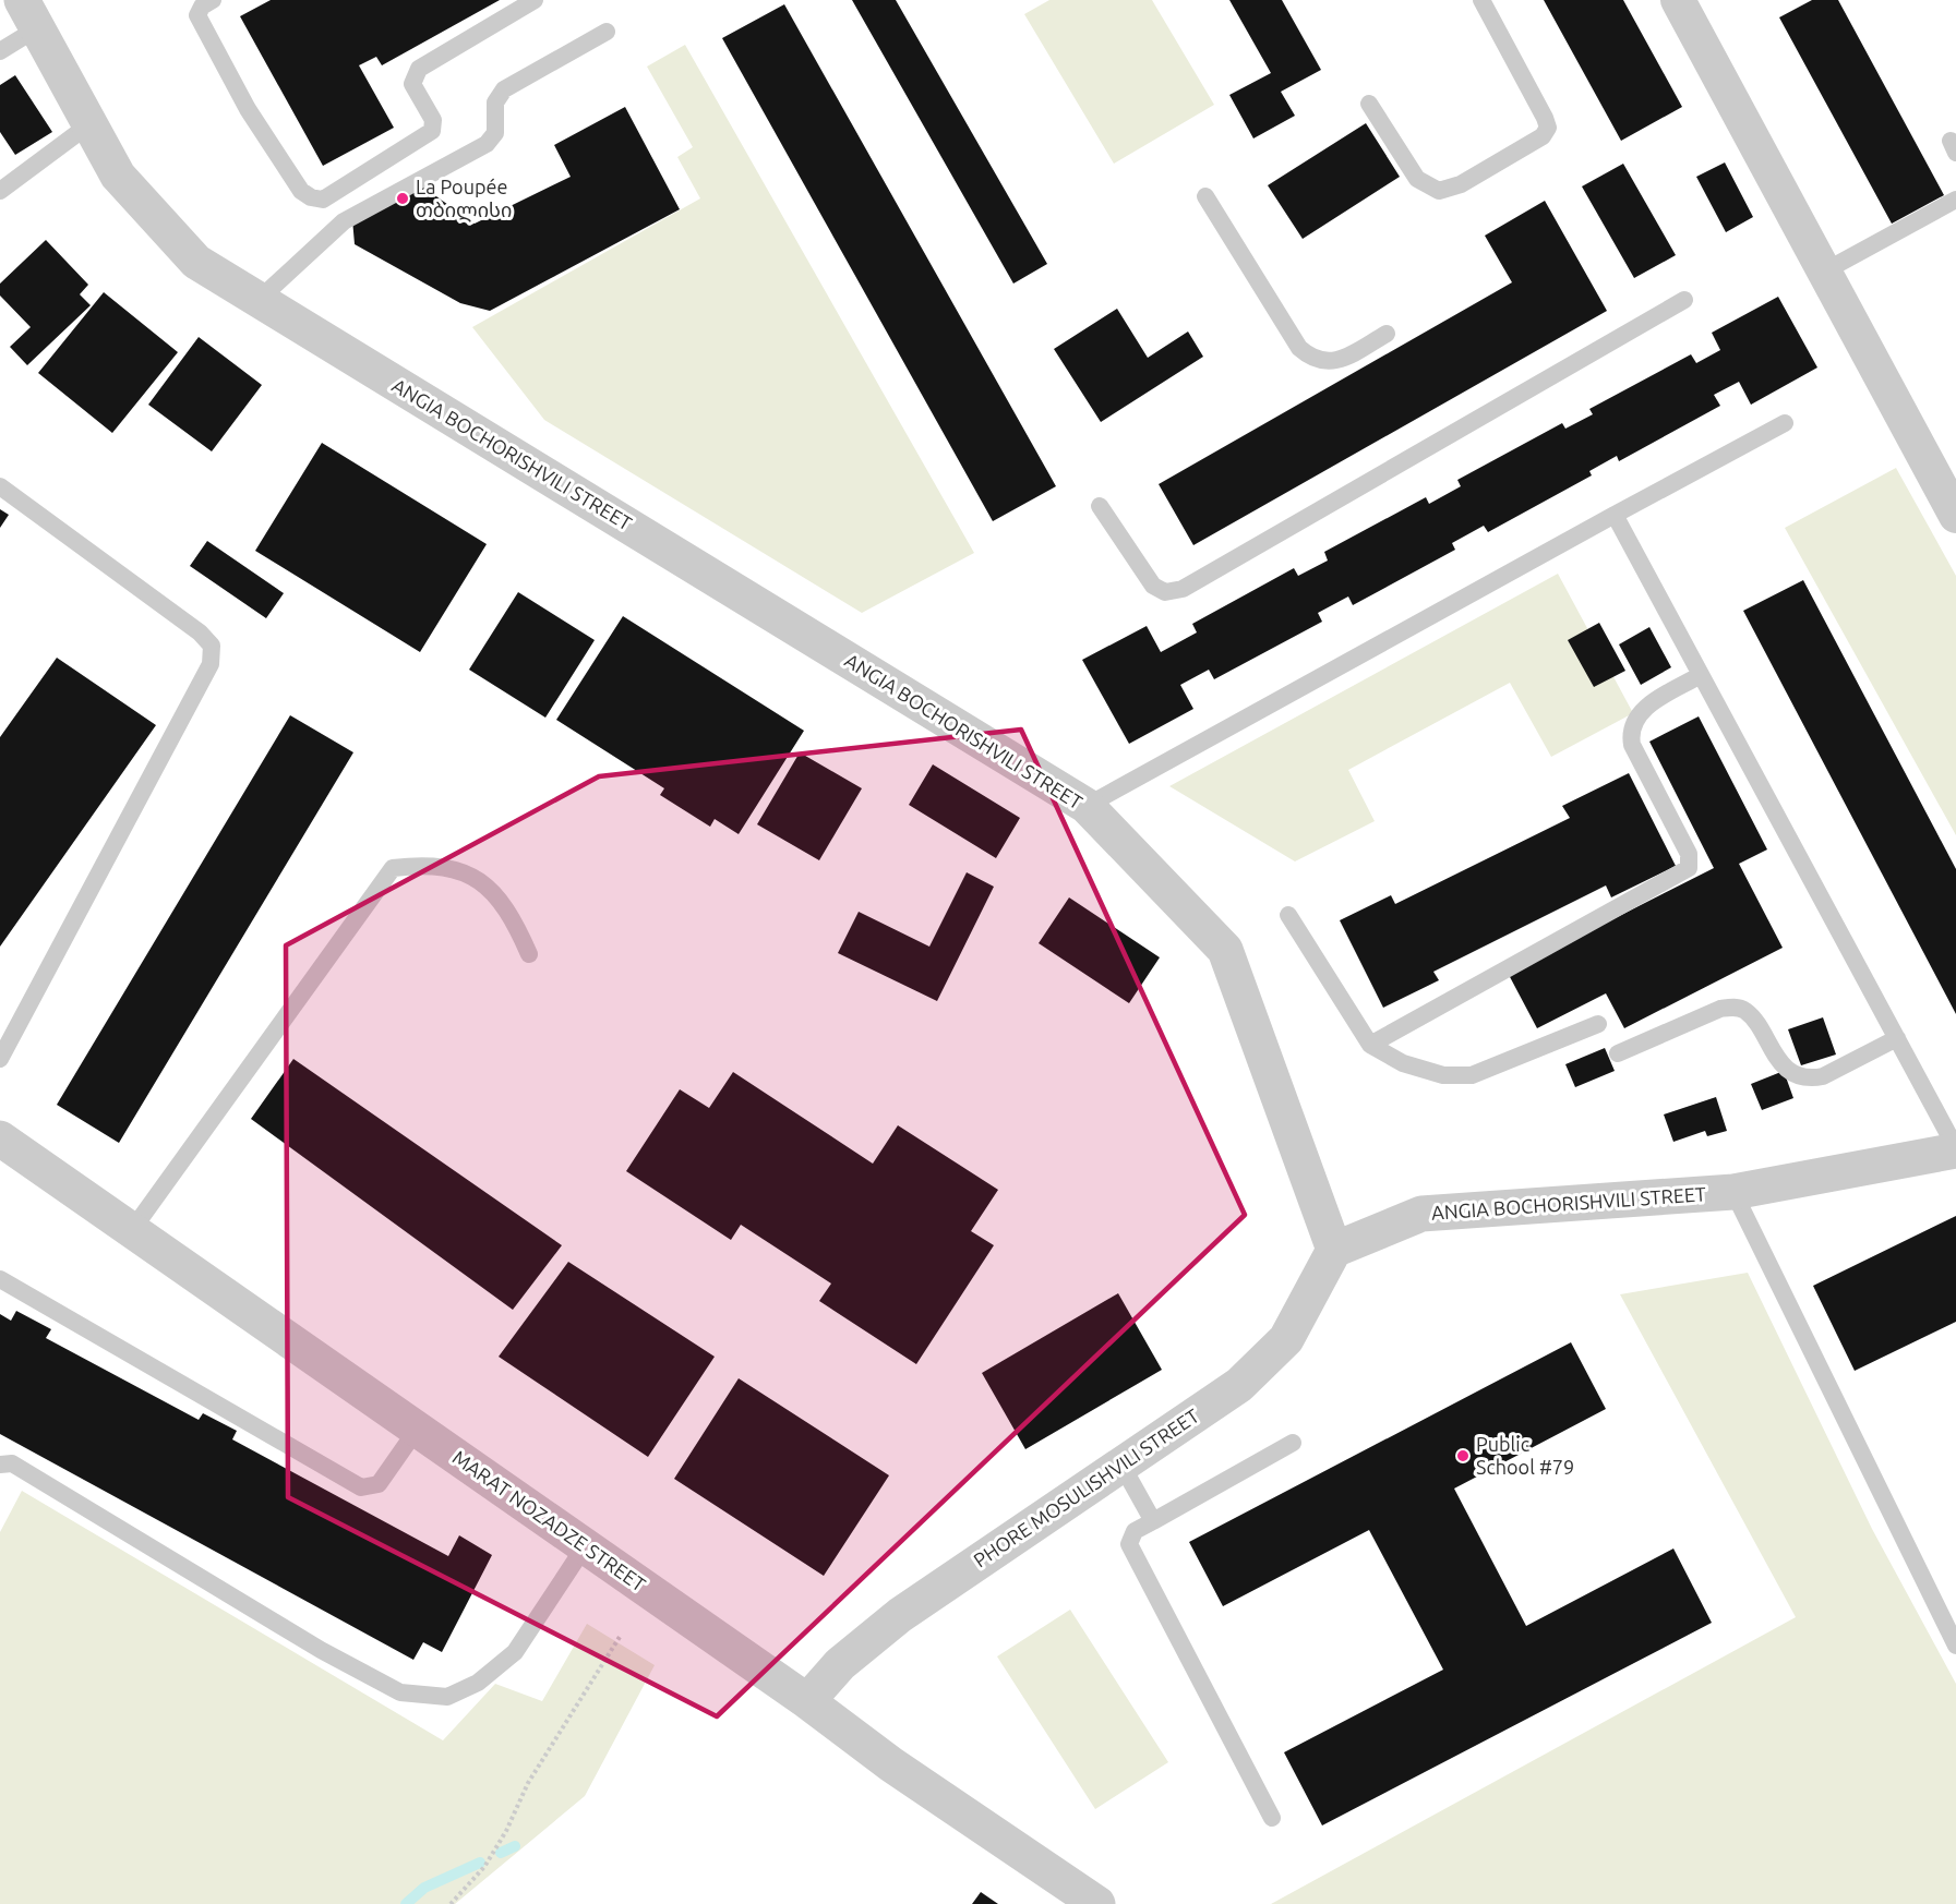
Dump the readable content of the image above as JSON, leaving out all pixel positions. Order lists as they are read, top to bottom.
{
  "streets": {
    "street": ["ANGIA BOCHORISHVILI STREET", "PHORE MOSULISHVILI STREET", "MARAT NOZADZE STREET"]
  },
  "crossings": [
    ["ANGIA BOCHORISHVILI STREET", "PHORE MOSULISHVILI STREET"],
    ["PHORE MOSULISHVILI STREET", "MARAT NOZADZE STREET"]
  ],
  "places": ["La Poupée თბილისი", "Public School #79"]
}
